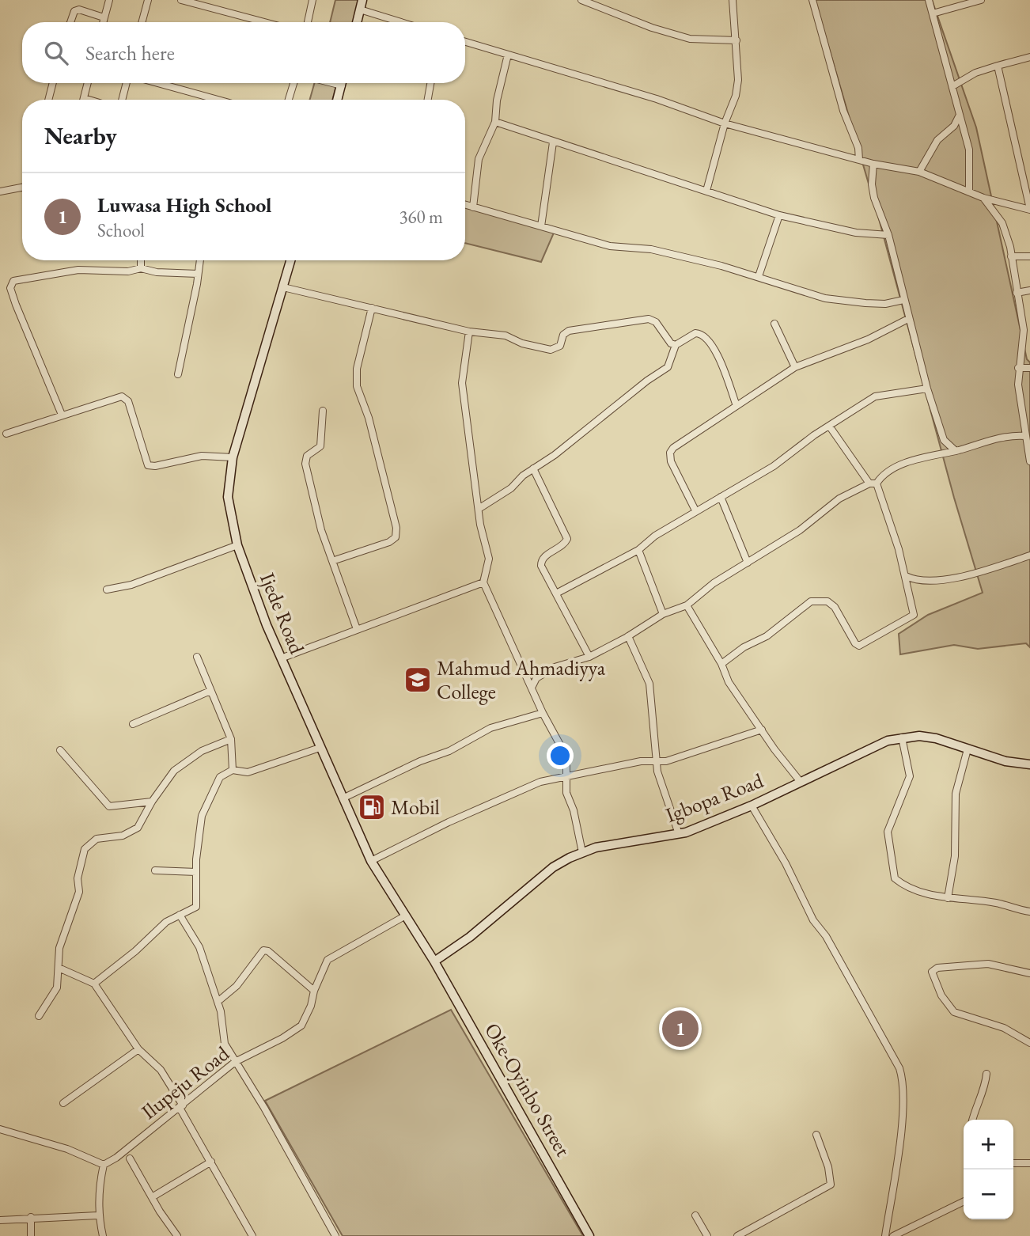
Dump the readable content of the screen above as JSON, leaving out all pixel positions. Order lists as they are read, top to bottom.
{
  "streets": {
    "main road": ["Ijede Road", "Igbopa Road", "Oke-Oyinbo Street"],
    "street": ["Ilupeju Road"]
  },
  "crossings": [
    ["Ijede Road", "Igbopa Road"],
    ["Ijede Road", "Ilupeju Road"],
    ["Ijede Road", "Oke-Oyinbo Street"],
    ["Igbopa Road", "Oke-Oyinbo Street"]
  ],
  "places": {
    "school or university": ["Mahmud Ahmadiyya College"],
    "fuel station": ["Mobil"]
  },
  "page": {
    "search": "Search here",
    "heading": "Nearby",
    "list": [
      {
        "mark": "1",
        "name": "Luwasa High School",
        "note": "School",
        "value": "360 m"
      }
    ],
    "pins": "1",
    "map_buttons": ["+", "−"]
  }
}
